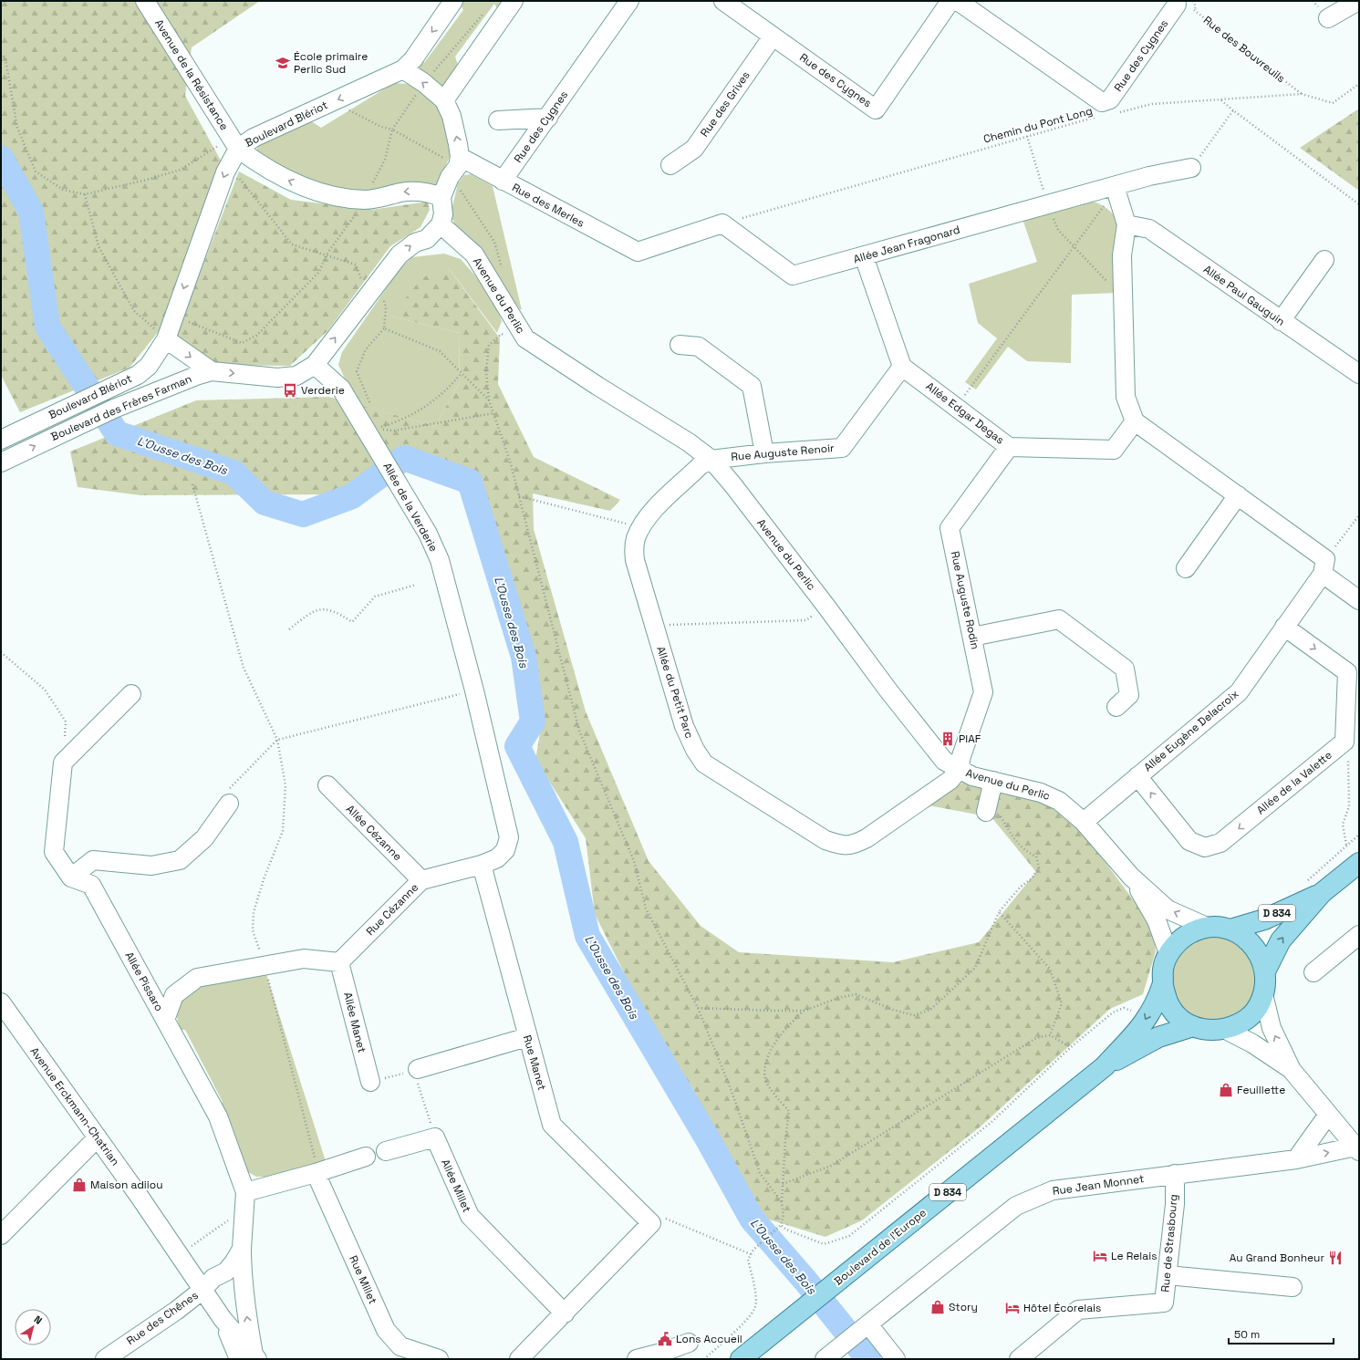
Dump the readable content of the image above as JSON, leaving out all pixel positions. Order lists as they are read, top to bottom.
{
  "streets": {
    "main road": ["D 834", "Boulevard de l'Europe"],
    "street": [
      "Rue des Cygnes",
      "Avenue de la Résistance",
      "Rue des Grives",
      "Boulevard Blériot",
      "Rue des Merles",
      "Allée Jean Fragonard",
      "Avenue du Perlic",
      "Allée Paul Gauguin",
      "Boulevard des Frères Farman",
      "Allée Edgar Degas",
      "Rue Auguste Renoir",
      "Allée de la Verderie",
      "Rue Auguste Rodin",
      "Allée du Petit Parc",
      "Allée Eugène Delacroix",
      "Allée de la Valette",
      "Allée Cézanne",
      "Rue Cézanne",
      "Allée Pissaro",
      "Allée Manet",
      "Rue Manet",
      "Avenue Erckmann-Chatrian",
      "Rue Jean Monnet",
      "Allée Millet",
      "Rue de Strasbourg",
      "Rue Millet",
      "Rue des Chênes"
    ],
    "path": ["Rue des Bouvreuils", "Chemin du Pont Long"]
  },
  "crossings": [
    ["Rue des Bouvreuils", "Rue des Cygnes"],
    ["Rue des Cygnes", "Rue des Grives"],
    ["Rue des Cygnes", "Rue des Merles"],
    ["Avenue de la Résistance", "Boulevard Blériot"],
    ["Chemin du Pont Long", "Rue des Merles"],
    ["Chemin du Pont Long", "Allée Jean Fragonard"],
    ["Rue des Merles", "Allée Jean Fragonard"],
    ["Avenue du Perlic", "Boulevard des Frères Farman"],
    ["Avenue du Perlic", "Rue Auguste Renoir"],
    ["Avenue du Perlic", "Rue Auguste Rodin"],
    ["Avenue du Perlic", "Allée du Petit Parc"],
    ["Avenue du Perlic", "Allée Eugène Delacroix"],
    ["Avenue du Perlic", "D 834"],
    ["Avenue du Perlic", "Boulevard de l'Europe"],
    ["Boulevard des Frères Farman", "Allée de la Verderie"],
    ["Allée Edgar Degas", "Rue Auguste Renoir"],
    ["Allée Edgar Degas", "Rue Auguste Rodin"],
    ["Rue Auguste Renoir", "Allée du Petit Parc"],
    ["Allée de la Verderie", "Rue Cézanne"],
    ["Rue Auguste Rodin", "Allée du Petit Parc"],
    ["Allée Eugène Delacroix", "Allée de la Valette"],
    ["Allée Cézanne", "Rue Cézanne"],
    ["Rue Cézanne", "Allée Manet"],
    ["Rue Cézanne", "Rue Manet"],
    ["D 834", "Boulevard de l'Europe"],
    ["Allée Pissaro", "Avenue Erckmann-Chatrian"],
    ["Allée Pissaro", "Rue des Chênes"],
    ["Avenue Erckmann-Chatrian", "Rue des Chênes"],
    ["Rue Jean Monnet", "Rue de Strasbourg"]
  ],
  "one_way": ["Boulevard Blériot", "Boulevard des Frères Farman"],
  "water": ["L'Ousse des Bois"],
  "places": {
    "school or university": ["École primaire Perlic Sud"],
    "bus stop": ["Verderie"],
    "building": ["PIAF"],
    "shop": ["Feuillette", "Maison adiiou", "Story"],
    "hotel": ["Le Relais", "Hôtel Écorelais"],
    "restaurant": ["Au Grand Bonheur"],
    "public building": ["Lons Accueil"]
  },
  "scale_bar": "50 m",
  "north": "top right"
}
